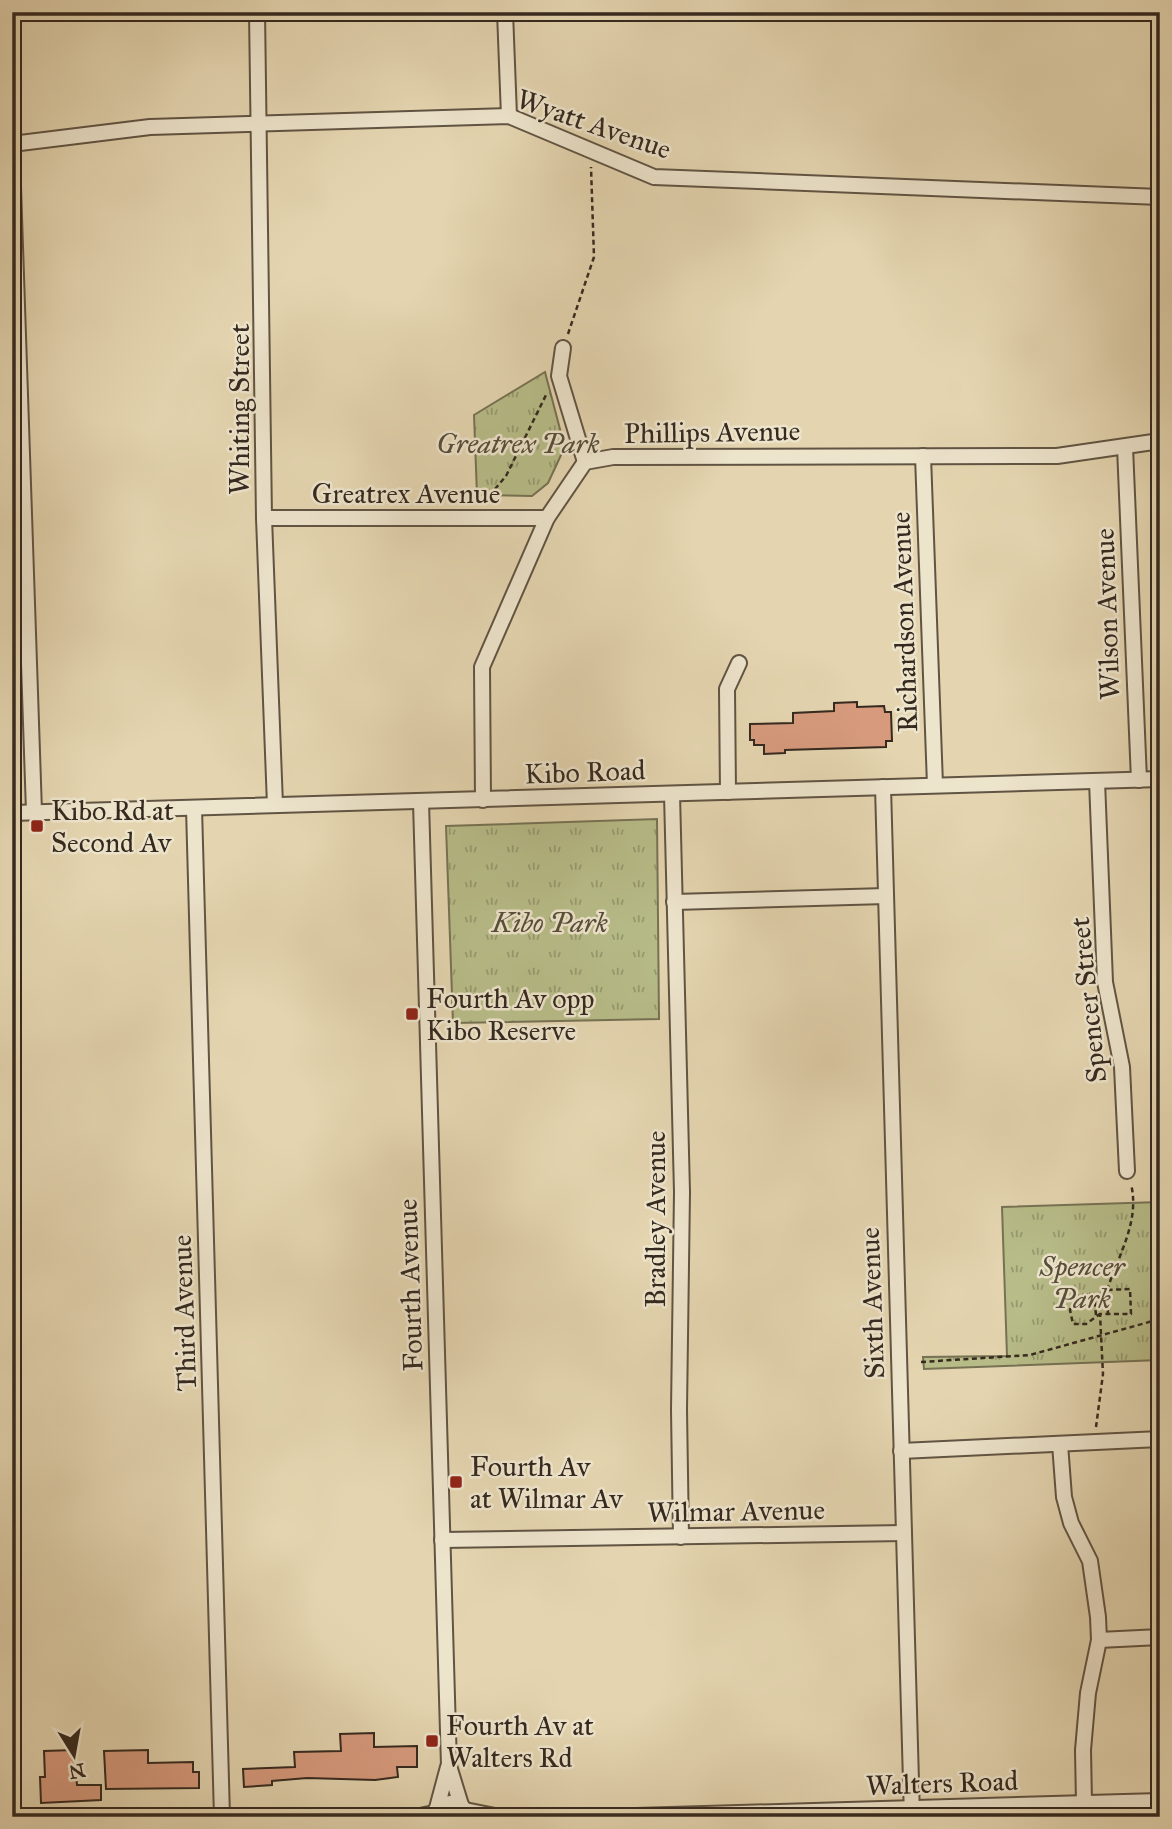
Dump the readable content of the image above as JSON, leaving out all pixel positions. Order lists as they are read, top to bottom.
{
  "streets": {
    "street": [
      "Wyatt Avenue",
      "Whiting Street",
      "Phillips Avenue",
      "Greatrex Avenue",
      "Wilson Avenue",
      "Richardson Avenue",
      "Kibo Road",
      "Spencer Street",
      "Bradley Avenue",
      "Fourth Avenue",
      "Sixth Avenue",
      "Third Avenue",
      "Wilmar Avenue",
      "Walters Road"
    ]
  },
  "crossings": [
    ["Wyatt Avenue", "Whiting Street"],
    ["Whiting Street", "Greatrex Avenue"],
    ["Whiting Street", "Kibo Road"],
    ["Phillips Avenue", "Greatrex Avenue"],
    ["Phillips Avenue", "Wilson Avenue"],
    ["Phillips Avenue", "Richardson Avenue"],
    ["Phillips Avenue", "Kibo Road"],
    ["Wilson Avenue", "Kibo Road"],
    ["Richardson Avenue", "Kibo Road"],
    ["Kibo Road", "Spencer Street"],
    ["Kibo Road", "Bradley Avenue"],
    ["Kibo Road", "Fourth Avenue"],
    ["Kibo Road", "Sixth Avenue"],
    ["Kibo Road", "Third Avenue"],
    ["Bradley Avenue", "Wilmar Avenue"],
    ["Fourth Avenue", "Wilmar Avenue"],
    ["Sixth Avenue", "Wilmar Avenue"],
    ["Sixth Avenue", "Walters Road"]
  ],
  "parks": ["Greatrex Park", "Kibo Park", "Spencer Park"],
  "places": {
    "transit": [
      "Kibo Rd at Second Av",
      "Fourth Av opp Kibo Reserve",
      "Fourth Av at Wilmar Av",
      "Fourth Av at Walters Rd"
    ]
  },
  "north": "bottom"
}
